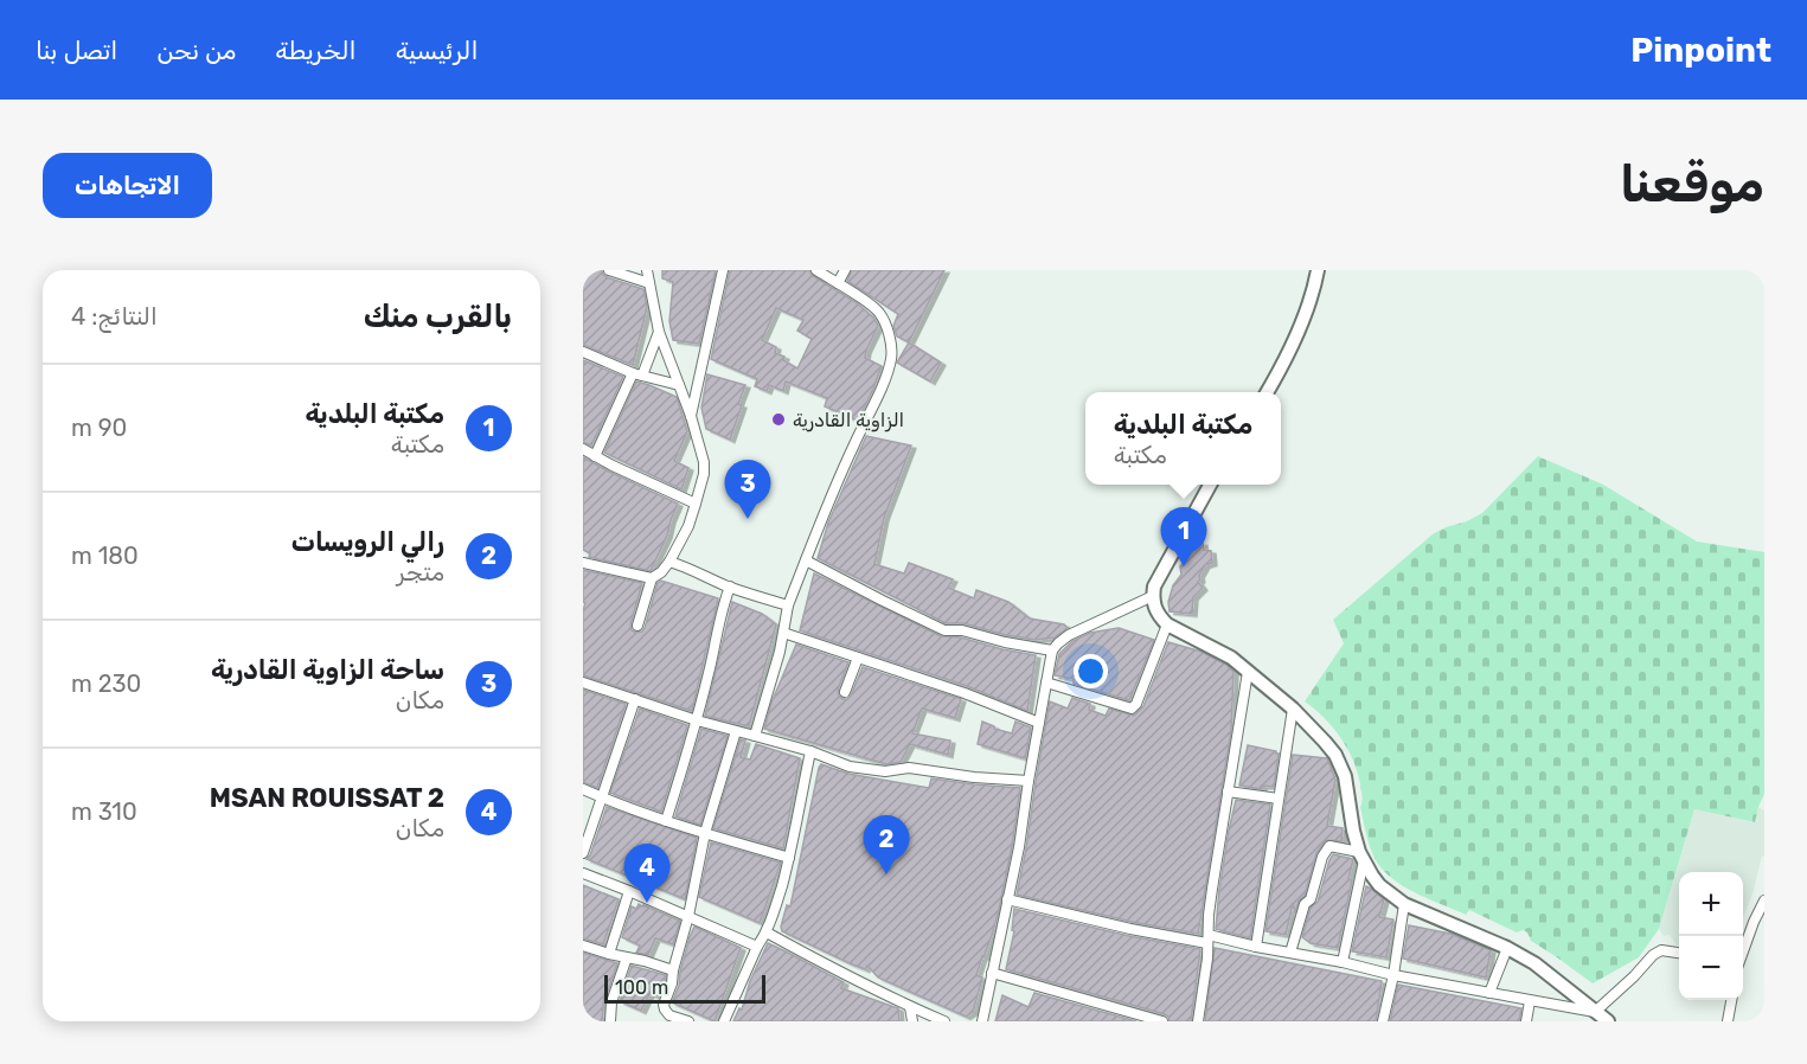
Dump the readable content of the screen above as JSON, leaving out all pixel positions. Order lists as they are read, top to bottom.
{
  "places": ["الزاوية القادرية"],
  "scale_bar": "100 m",
  "page": {
    "header": "Pinpoint",
    "nav": [
      "الرئيسية",
      "الخريطة",
      "من نحن",
      "اتصل بنا"
    ],
    "buttons": "الاتجاهات",
    "title": "موقعنا",
    "heading": ["بالقرب منك", "النتائج: 4"],
    "list": [
      {
        "mark": "1",
        "name": "مكتبة البلدية",
        "note": "مكتبة",
        "value": "90 m"
      },
      {
        "mark": "2",
        "name": "رالي الرويسات",
        "note": "متجر",
        "value": "180 m"
      },
      {
        "mark": "3",
        "name": "ساحة الزاوية القادرية",
        "note": "مكان",
        "value": "230 m"
      },
      {
        "mark": "4",
        "name": "MSAN ROUISSAT 2",
        "note": "مكان",
        "value": "310 m"
      }
    ],
    "popup": ["مكتبة البلدية", "مكتبة"],
    "pins": [
      "3",
      "1",
      "2",
      "4"
    ],
    "map_buttons": ["+", "−"],
    "scale": "100 m"
  }
}
